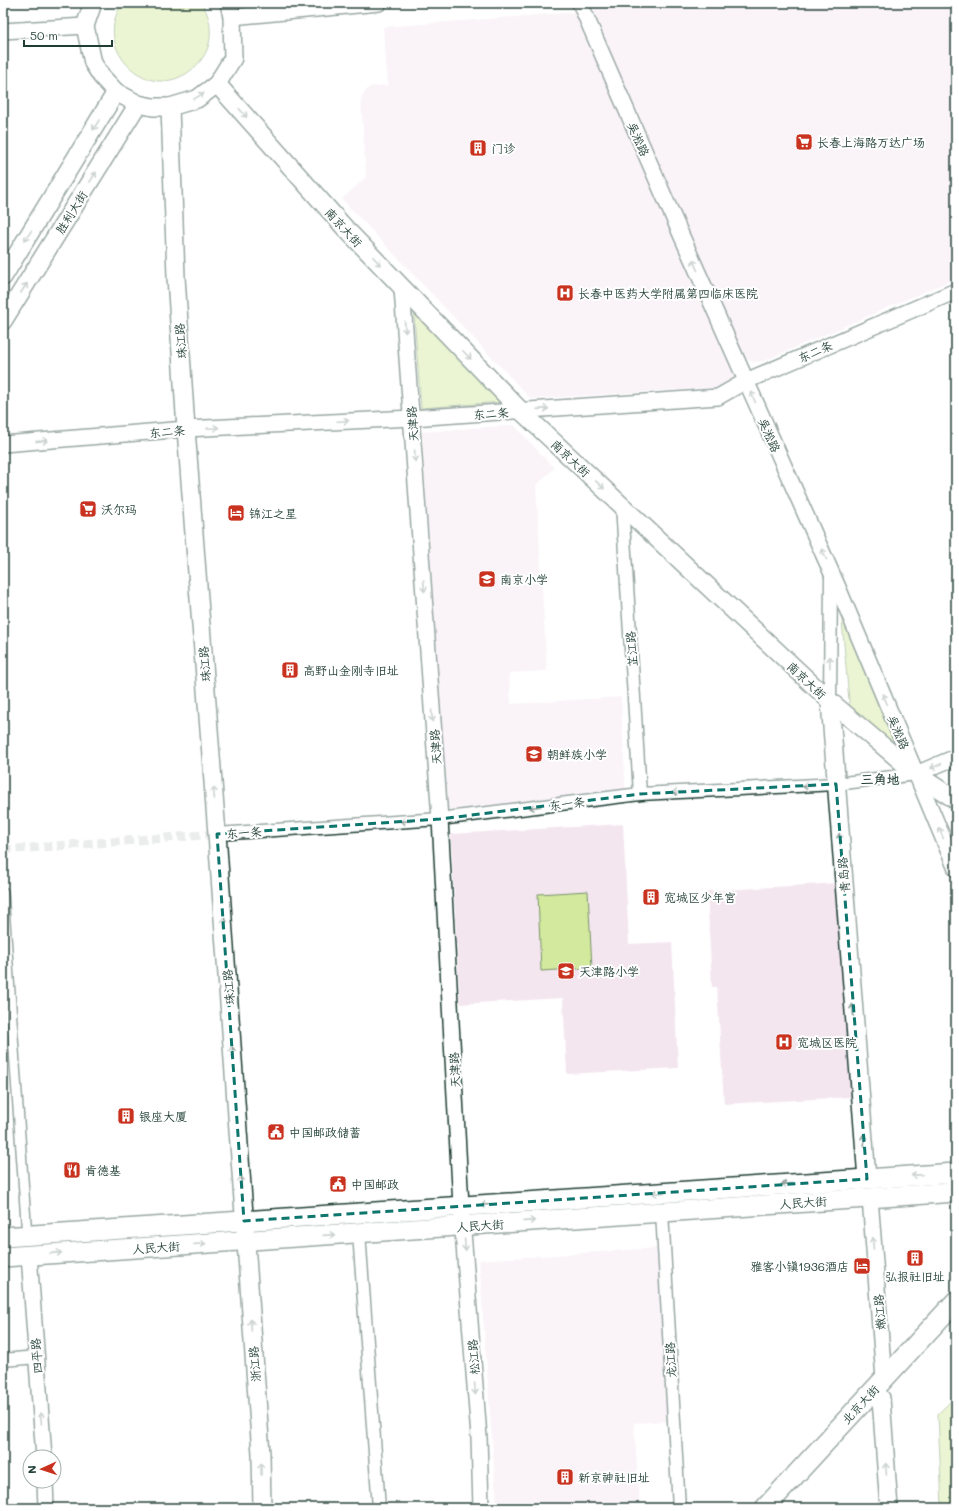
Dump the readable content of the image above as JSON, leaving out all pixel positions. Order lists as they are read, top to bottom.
{
  "streets": {
    "main road": [
      "胜利大街",
      "南京大街",
      "珠江路",
      "青岛路",
      "人民大街",
      "浙江路",
      "北京大街"
    ],
    "street": [
      "吴淞路",
      "东二条",
      "天津路",
      "芷江路",
      "东一条",
      "嫩江路",
      "四平路",
      "松江路",
      "龙江路"
    ]
  },
  "crossings": [
    ["吴淞路", "南京大街"],
    ["吴淞路", "东二条"],
    ["吴淞路", "东一条"],
    ["吴淞路", "青岛路"],
    ["南京大街", "东二条"],
    ["南京大街", "天津路"],
    ["南京大街", "芷江路"],
    ["南京大街", "东一条"],
    ["南京大街", "青岛路"],
    ["珠江路", "东二条"],
    ["珠江路", "东一条"],
    ["珠江路", "人民大街"],
    ["珠江路", "浙江路"],
    ["东二条", "天津路"],
    ["天津路", "东一条"],
    ["天津路", "人民大街"],
    ["天津路", "松江路"],
    ["芷江路", "东一条"],
    ["东一条", "青岛路"],
    ["青岛路", "人民大街"],
    ["人民大街", "嫩江路"],
    ["人民大街", "四平路"],
    ["人民大街", "松江路"],
    ["人民大街", "龙江路"],
    ["人民大街", "浙江路"],
    ["嫩江路", "北京大街"]
  ],
  "one_way": [
    "吴淞路",
    "南京大街",
    "珠江路",
    "东二条",
    "天津路",
    "东一条",
    "青岛路",
    "嫩江路",
    "四平路",
    "浙江路"
  ],
  "districts": ["三角地"],
  "places": {
    "supermarket": ["长春上海路万达广场", "沃尔玛"],
    "building": [
      "门诊",
      "高野山金刚寺旧址",
      "宽城区少年宫",
      "银座大厦",
      "弘报社旧址",
      "新京神社旧址"
    ],
    "hospital": ["长春中医药大学附属第四临床医院", "宽城区医院"],
    "hotel": ["锦江之星", "雅客小镇1936酒店"],
    "school or university": ["南京小学", "朝鲜族小学", "天津路小学"],
    "public building": ["中国邮政储蓄", "中国邮政"],
    "restaurant": ["肯德基"]
  },
  "scale_bar": "50 m",
  "north": "left"
}
